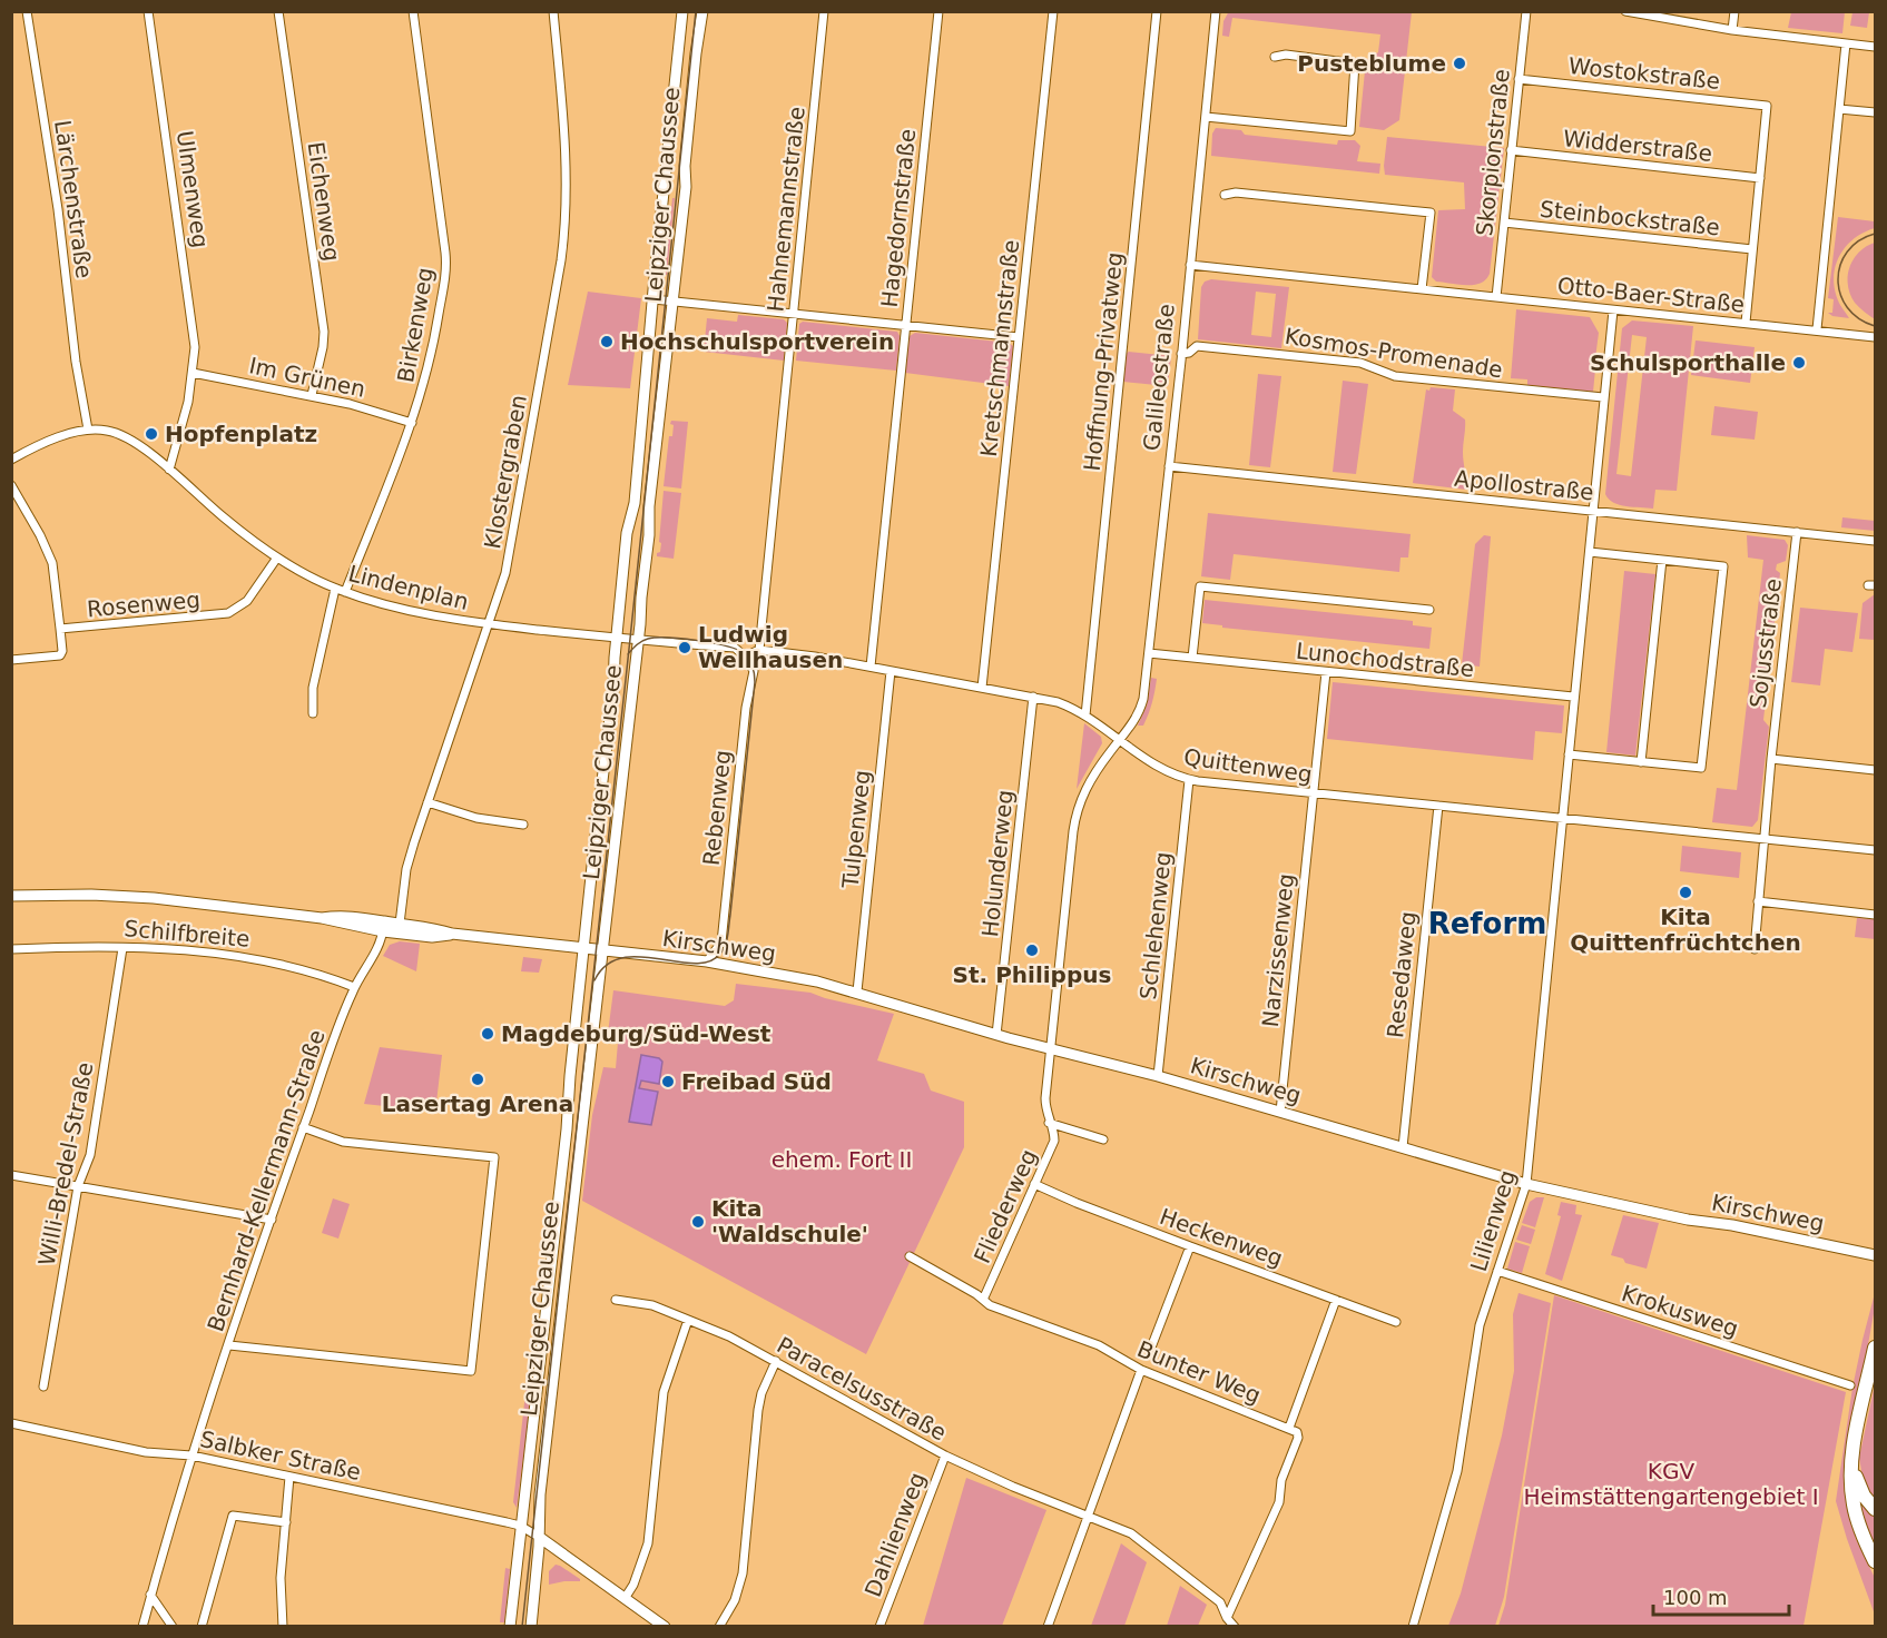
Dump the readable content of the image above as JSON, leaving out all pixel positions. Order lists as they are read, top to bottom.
{
  "streets": {
    "main road": ["Leipziger Chaussee", "Schilfbreite", "Kirschweg"],
    "street": [
      "Wostokstraße",
      "Widderstraße",
      "Skorpionstraße",
      "Ulmenweg",
      "Lärchenstraße",
      "Eichenweg",
      "Hahnemannstraße",
      "Hagedornstraße",
      "Steinbockstraße",
      "Otto-Baer-Straße",
      "Birkenweg",
      "Kretschmannstraße",
      "Kosmos-Promenade",
      "Hoffnung-Privatweg",
      "Im Grünen",
      "Galileostraße",
      "Klostergraben",
      "Apollostraße",
      "Lindenplan",
      "Rosenweg",
      "Sojusstraße",
      "Lunochodstraße",
      "Quittenweg",
      "Rebenweg",
      "Tulpenweg",
      "Holunderweg",
      "Schlehenweg",
      "Narzissenweg",
      "Resedaweg",
      "Willi-Bredel-Straße",
      "Bernhard-Kellermann-Straße",
      "Fliederweg",
      "Lilienweg",
      "Heckenweg",
      "Krokusweg",
      "Bunter Weg",
      "Paracelsusstraße",
      "Salbker Straße",
      "Dahlienweg"
    ]
  },
  "crossings": [
    ["Wostokstraße", "Widderstraße"],
    ["Wostokstraße", "Skorpionstraße"],
    ["Widderstraße", "Skorpionstraße"],
    ["Skorpionstraße", "Steinbockstraße"],
    ["Skorpionstraße", "Otto-Baer-Straße"],
    ["Ulmenweg", "Im Grünen"],
    ["Leipziger Chaussee", "Lindenplan"],
    ["Leipziger Chaussee", "Schilfbreite"],
    ["Leipziger Chaussee", "Kirschweg"],
    ["Leipziger Chaussee", "Salbker Straße"],
    ["Eichenweg", "Im Grünen"],
    ["Hahnemannstraße", "Quittenweg"],
    ["Hagedornstraße", "Quittenweg"],
    ["Otto-Baer-Straße", "Galileostraße"],
    ["Otto-Baer-Straße", "Lilienweg"],
    ["Birkenweg", "Im Grünen"],
    ["Birkenweg", "Lindenplan"],
    ["Kretschmannstraße", "Quittenweg"],
    ["Kosmos-Promenade", "Galileostraße"],
    ["Kosmos-Promenade", "Lilienweg"],
    ["Hoffnung-Privatweg", "Quittenweg"],
    ["Galileostraße", "Apollostraße"],
    ["Galileostraße", "Lunochodstraße"],
    ["Galileostraße", "Quittenweg"],
    ["Klostergraben", "Lindenplan"],
    ["Klostergraben", "Schilfbreite"],
    ["Apollostraße", "Sojusstraße"],
    ["Apollostraße", "Lilienweg"],
    ["Lindenplan", "Rosenweg"],
    ["Sojusstraße", "Quittenweg"],
    ["Lunochodstraße", "Narzissenweg"],
    ["Lunochodstraße", "Lilienweg"],
    ["Quittenweg", "Tulpenweg"],
    ["Quittenweg", "Holunderweg"],
    ["Quittenweg", "Schlehenweg"],
    ["Quittenweg", "Narzissenweg"],
    ["Quittenweg", "Resedaweg"],
    ["Quittenweg", "Lilienweg"],
    ["Rebenweg", "Kirschweg"],
    ["Tulpenweg", "Kirschweg"],
    ["Holunderweg", "Kirschweg"],
    ["Schlehenweg", "Kirschweg"],
    ["Schilfbreite", "Kirschweg"],
    ["Schilfbreite", "Willi-Bredel-Straße"],
    ["Schilfbreite", "Bernhard-Kellermann-Straße"],
    ["Kirschweg", "Narzissenweg"],
    ["Kirschweg", "Resedaweg"],
    ["Kirschweg", "Fliederweg"],
    ["Kirschweg", "Lilienweg"],
    ["Bernhard-Kellermann-Straße", "Salbker Straße"],
    ["Fliederweg", "Heckenweg"],
    ["Fliederweg", "Bunter Weg"],
    ["Lilienweg", "Krokusweg"],
    ["Paracelsusstraße", "Dahlienweg"]
  ],
  "districts": ["Reform"],
  "parks": ["ehem. Fort II", "KGV Heimstättengartengebiet I"],
  "places": [
    "Pusteblume",
    "Hochschulsportverein",
    "Schulsporthalle",
    "Hopfenplatz",
    "Ludwig Wellhausen",
    "Kita Quittenfrüchtchen",
    "St. Philippus",
    "Magdeburg/Süd-West",
    "Lasertag Arena",
    "Freibad Süd",
    "Kita 'Waldschule'"
  ],
  "scale_bar": "100 m"
}
